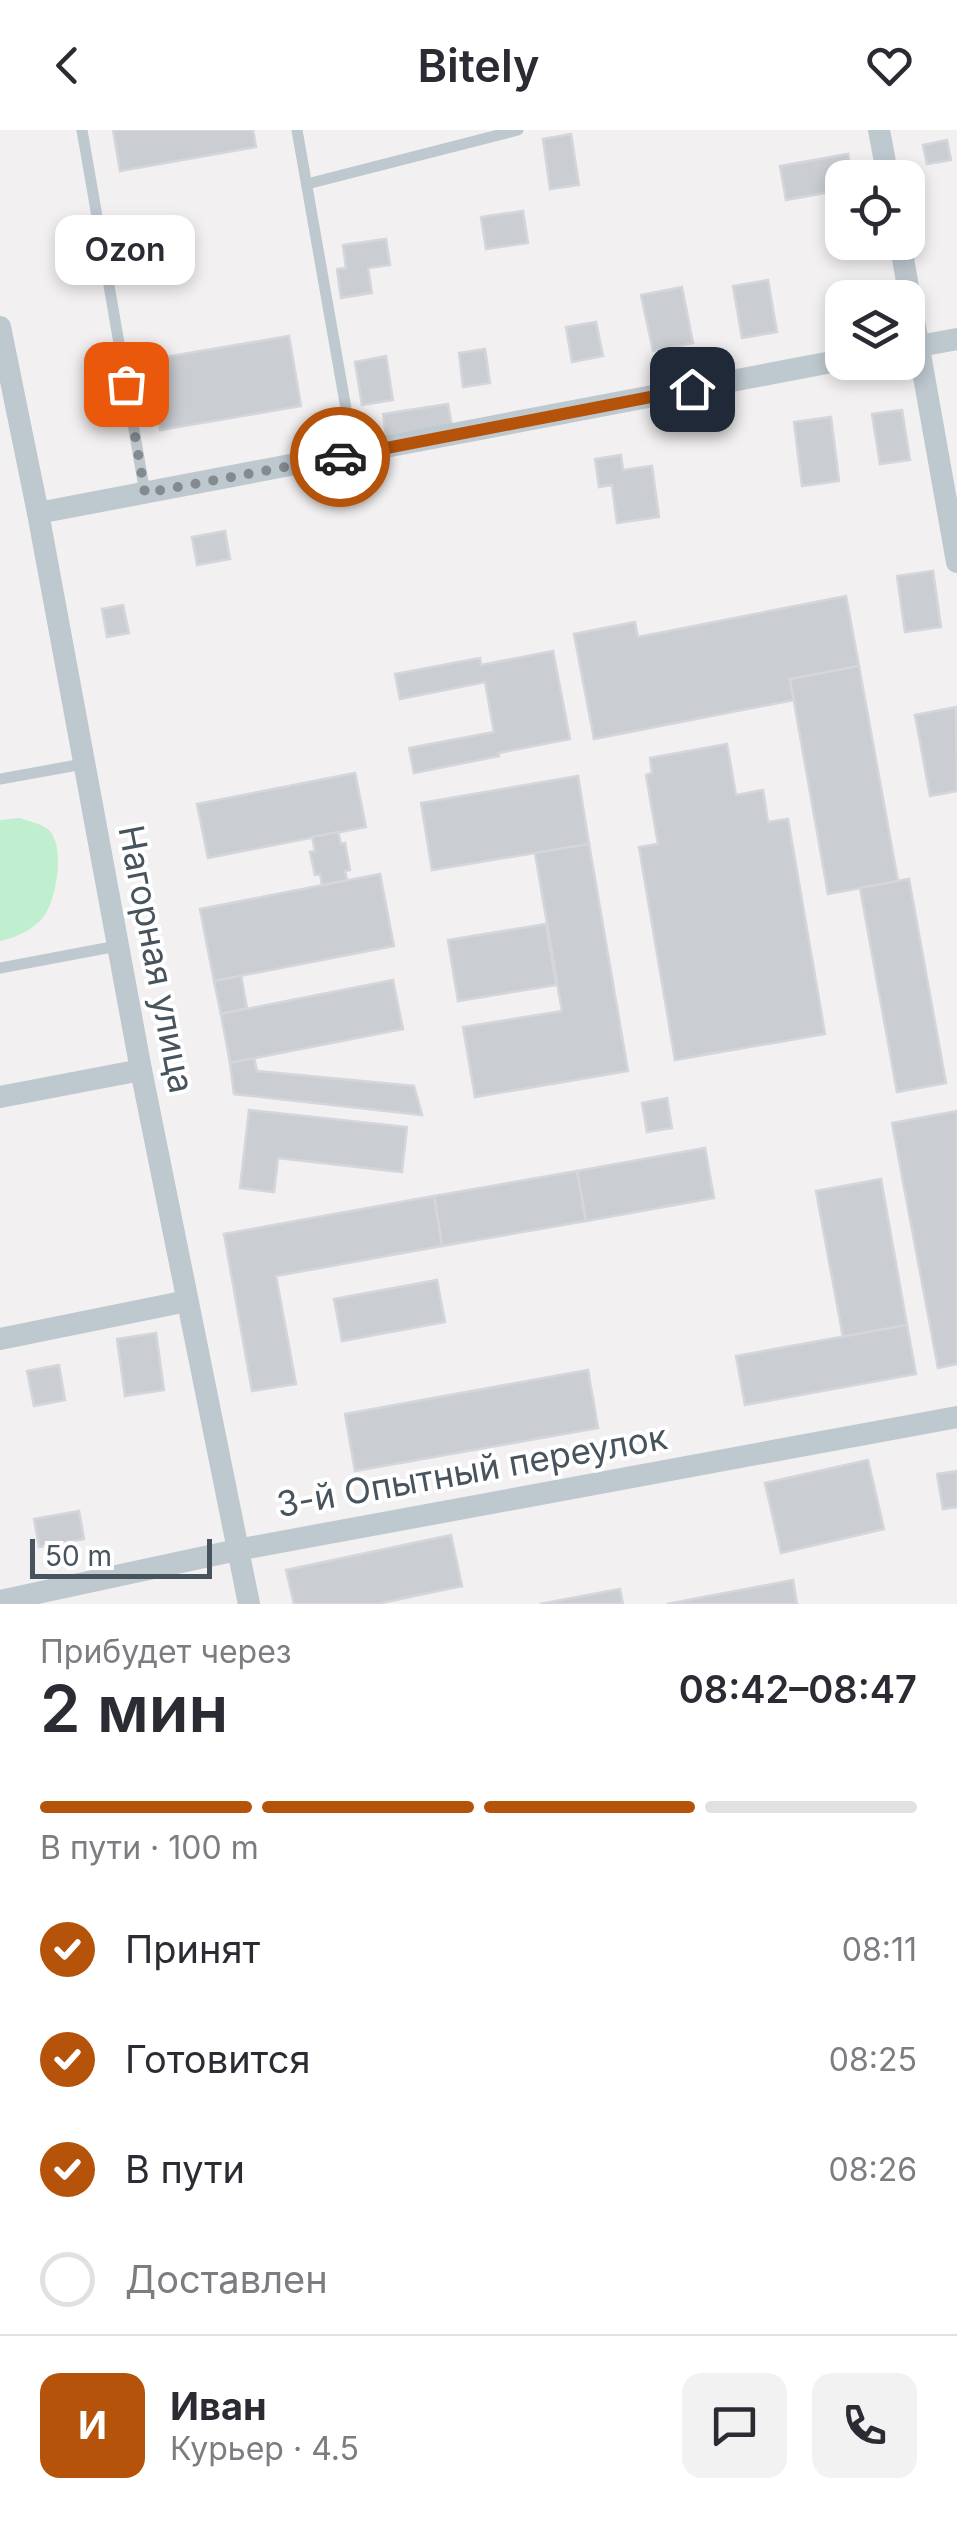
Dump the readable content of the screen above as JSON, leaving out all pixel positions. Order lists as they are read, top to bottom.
{
  "streets": {
    "street": ["Нагорная улица", "3-й Опытный переулок"]
  },
  "crossings": [
    ["Нагорная улица", "3-й Опытный переулок"]
  ],
  "places": ["Ozon"],
  "scale_bar": "50 m",
  "page": {
    "header": "Bitely",
    "bubble": "Ozon",
    "scale": "50 m",
    "heading": ["2 мин", "Прибудет через", "08:42–08:47"],
    "panel": ["Иван", "Курьер · 4.5"],
    "bar": "В пути · 100 m",
    "list": [
      ["Принят", "08:11"],
      ["Готовится", "08:25"],
      ["В пути", "08:26"],
      "Доставлен"
    ],
    "round": "И"
  }
}
